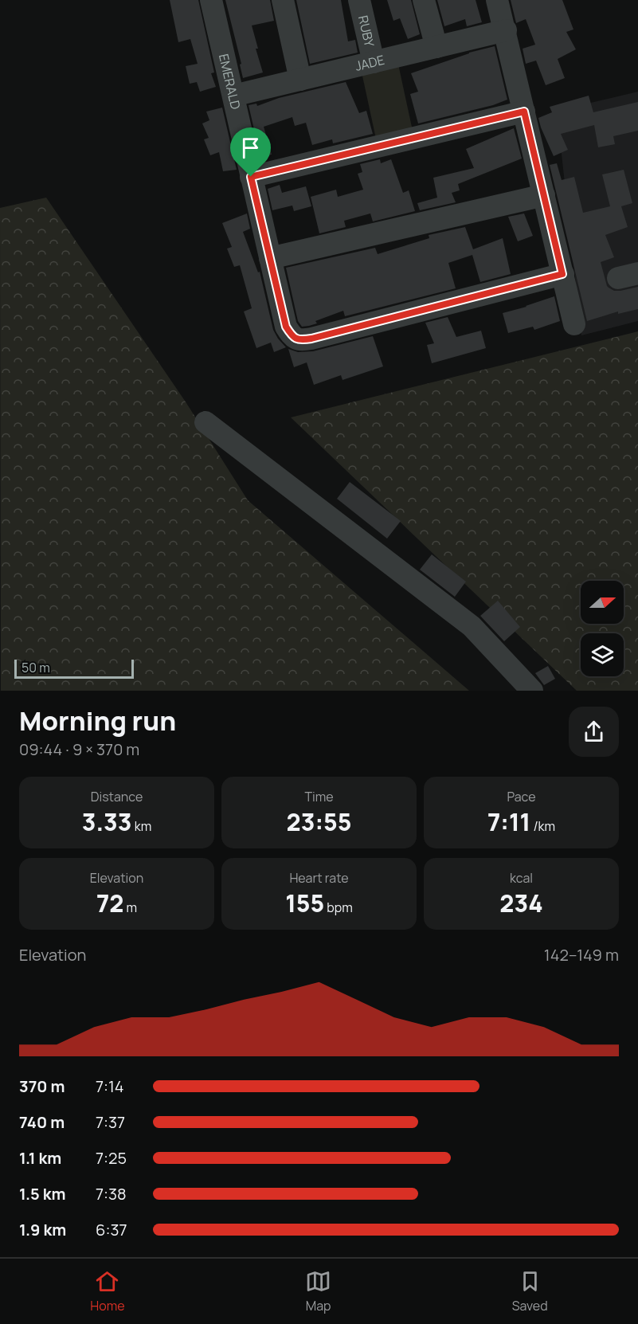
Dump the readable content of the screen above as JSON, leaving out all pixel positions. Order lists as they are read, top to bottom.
{
  "streets": {
    "street": ["RUBY", "JADE", "EMERALD"]
  },
  "crossings": [
    ["RUBY", "JADE"],
    ["JADE", "EMERALD"]
  ],
  "scale_bar": "50 m",
  "north": "right",
  "page": {
    "scale": "50 m",
    "heading": ["Morning run", "09:44 · 9 × 370 m"],
    "stats": [
      ["Distance", "3.33 km"],
      ["Time", "23:55"],
      ["Pace", "7:11 /km"],
      ["Elevation", "72 m"],
      ["Heart rate", "155 bpm"],
      ["kcal", "234"]
    ],
    "chart": ["Elevation", "142–149 m"],
    "list": [
      {
        "name": "370 m",
        "note": "7:14"
      },
      {
        "name": "740 m",
        "note": "7:37"
      },
      {
        "name": "1.1 km",
        "note": "7:25"
      },
      {
        "name": "1.5 km",
        "note": "7:38"
      },
      {
        "name": "1.9 km",
        "note": "6:37"
      }
    ],
    "tabs": ["Home", "Map", "Saved"]
  }
}
